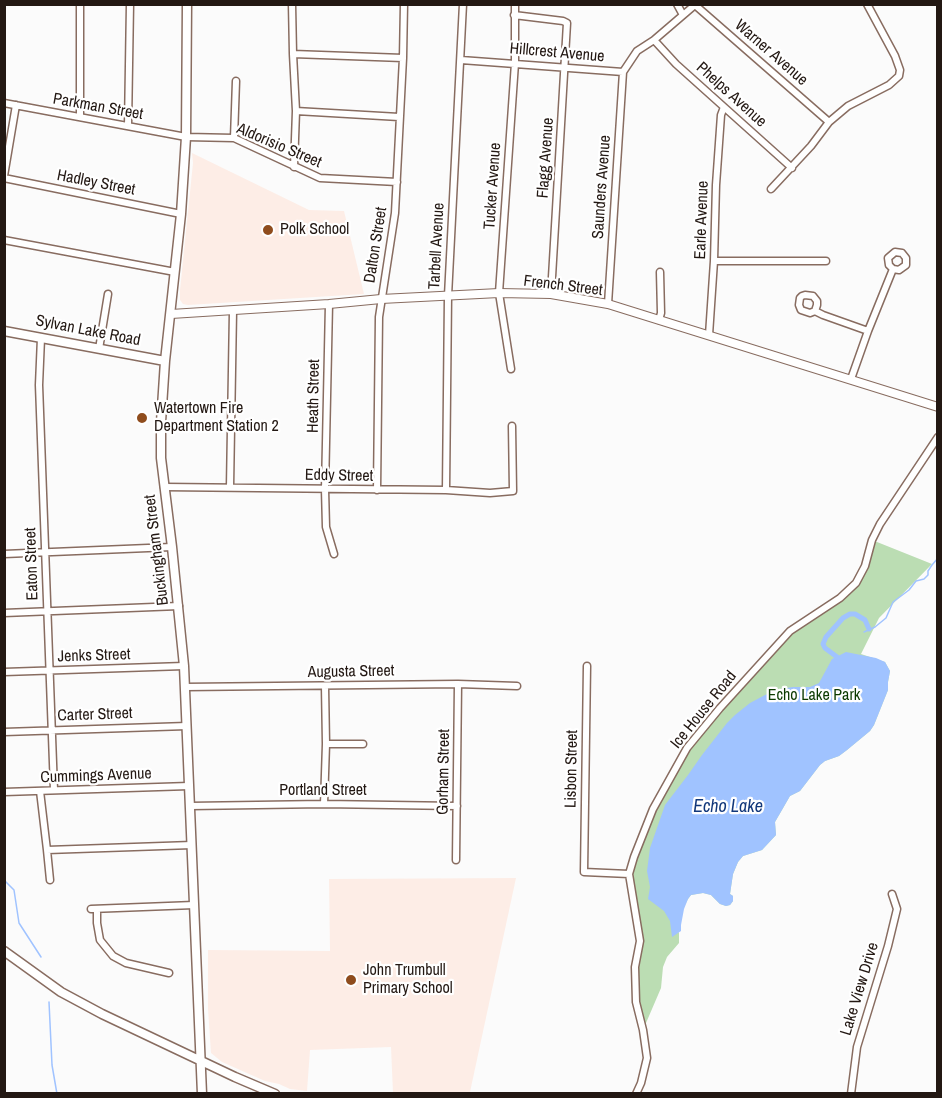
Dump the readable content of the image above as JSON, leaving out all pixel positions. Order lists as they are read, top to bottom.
{
  "streets": {
    "main road": ["Sylvan Lake Road", "Buckingham Street"],
    "street": [
      "Hillcrest Avenue",
      "Warner Avenue",
      "Phelps Avenue",
      "Parkman Street",
      "Aldorisio Street",
      "Flagg Avenue",
      "Hadley Street",
      "Tucker Avenue",
      "Saunders Avenue",
      "Earle Avenue",
      "Dalton Street",
      "Tarbell Avenue",
      "French Street",
      "Heath Street",
      "Eddy Street",
      "Eaton Street",
      "Jenks Street",
      "Augusta Street",
      "Ice House Road",
      "Carter Street",
      "Lisbon Street",
      "Gorham Street",
      "Cummings Avenue",
      "Portland Street",
      "Lake View Drive"
    ]
  },
  "crossings": [
    ["Hillcrest Avenue", "Warner Avenue"],
    ["Hillcrest Avenue", "Phelps Avenue"],
    ["Hillcrest Avenue", "Flagg Avenue"],
    ["Hillcrest Avenue", "Tucker Avenue"],
    ["Hillcrest Avenue", "Saunders Avenue"],
    ["Hillcrest Avenue", "Tarbell Avenue"],
    ["Phelps Avenue", "Earle Avenue"],
    ["Parkman Street", "Aldorisio Street"],
    ["Parkman Street", "Buckingham Street"],
    ["Aldorisio Street", "Dalton Street"],
    ["Aldorisio Street", "Buckingham Street"],
    ["Flagg Avenue", "Tucker Avenue"],
    ["Flagg Avenue", "French Street"],
    ["Hadley Street", "Buckingham Street"],
    ["Tucker Avenue", "French Street"],
    ["Saunders Avenue", "French Street"],
    ["Earle Avenue", "French Street"],
    ["Dalton Street", "French Street"],
    ["Dalton Street", "Eddy Street"],
    ["Tarbell Avenue", "French Street"],
    ["Tarbell Avenue", "Eddy Street"],
    ["French Street", "Heath Street"],
    ["French Street", "Buckingham Street"],
    ["Sylvan Lake Road", "Buckingham Street"],
    ["Sylvan Lake Road", "Eaton Street"],
    ["Heath Street", "Eddy Street"],
    ["Eddy Street", "Buckingham Street"],
    ["Buckingham Street", "Jenks Street"],
    ["Buckingham Street", "Augusta Street"],
    ["Buckingham Street", "Carter Street"],
    ["Buckingham Street", "Cummings Avenue"],
    ["Buckingham Street", "Portland Street"],
    ["Eaton Street", "Jenks Street"],
    ["Eaton Street", "Carter Street"],
    ["Eaton Street", "Cummings Avenue"],
    ["Augusta Street", "Gorham Street"],
    ["Ice House Road", "Lisbon Street"],
    ["Gorham Street", "Portland Street"]
  ],
  "water": ["Echo Lake"],
  "parks": ["Echo Lake Park"],
  "places": ["Polk School", "Watertown Fire Department Station 2", "John Trumbull Primary School"]
}
